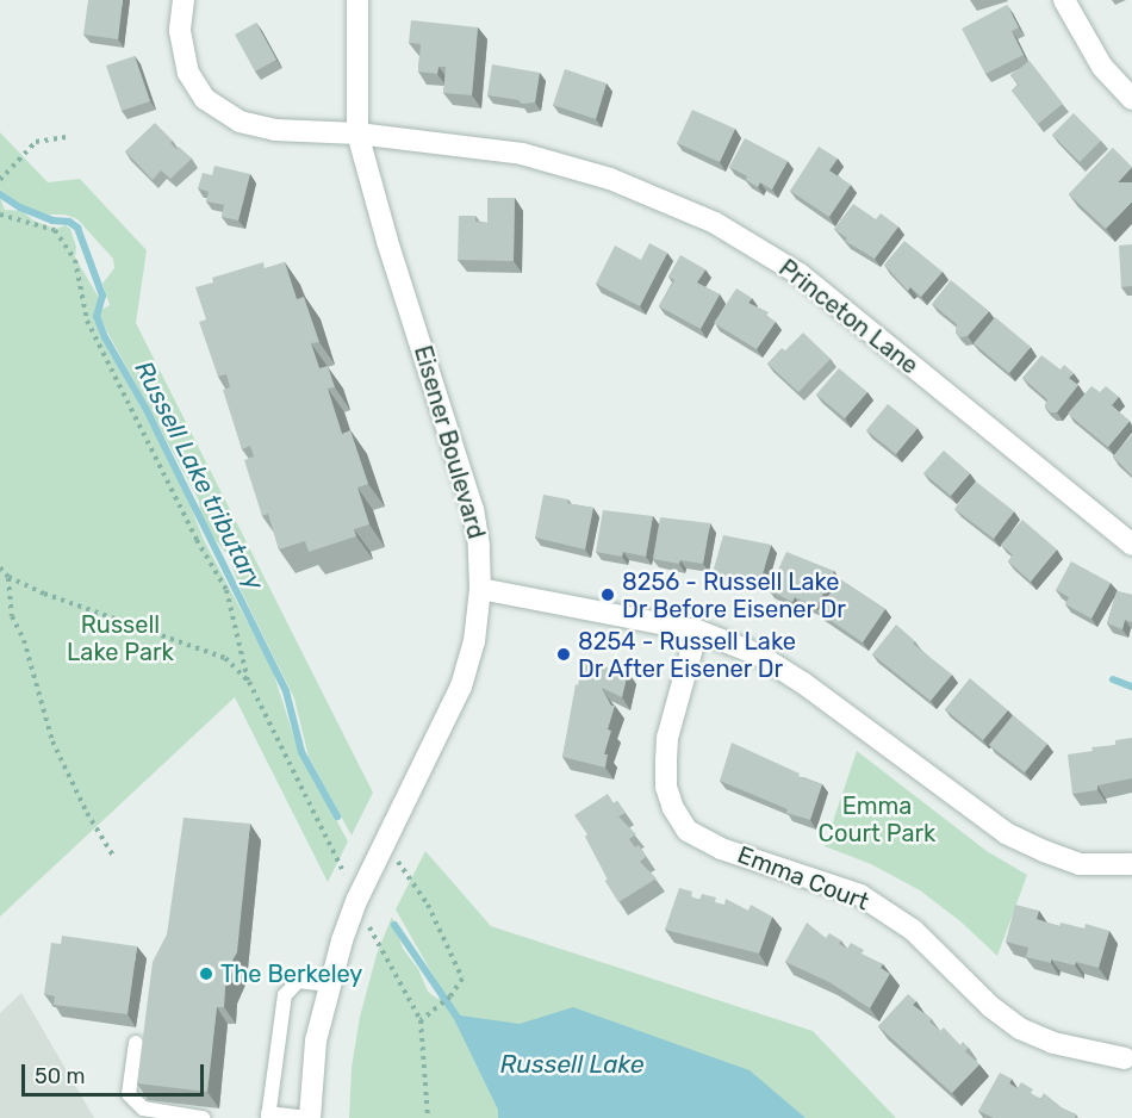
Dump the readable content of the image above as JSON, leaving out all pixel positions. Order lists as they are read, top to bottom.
{
  "streets": {
    "street": ["Princeton Lane", "Eisener Boulevard", "Emma Court"]
  },
  "crossings": [
    ["Princeton Lane", "Eisener Boulevard"]
  ],
  "water": ["Russell Lake tributary", "Russell Lake"],
  "parks": ["Russell Lake Park", "Emma Court Park"],
  "places": ["8256 - Russell Lake Dr Before Eisener Dr", "8254 - Russell Lake Dr After Eisener Dr", "The Berkeley"],
  "scale_bar": "50 m"
}
